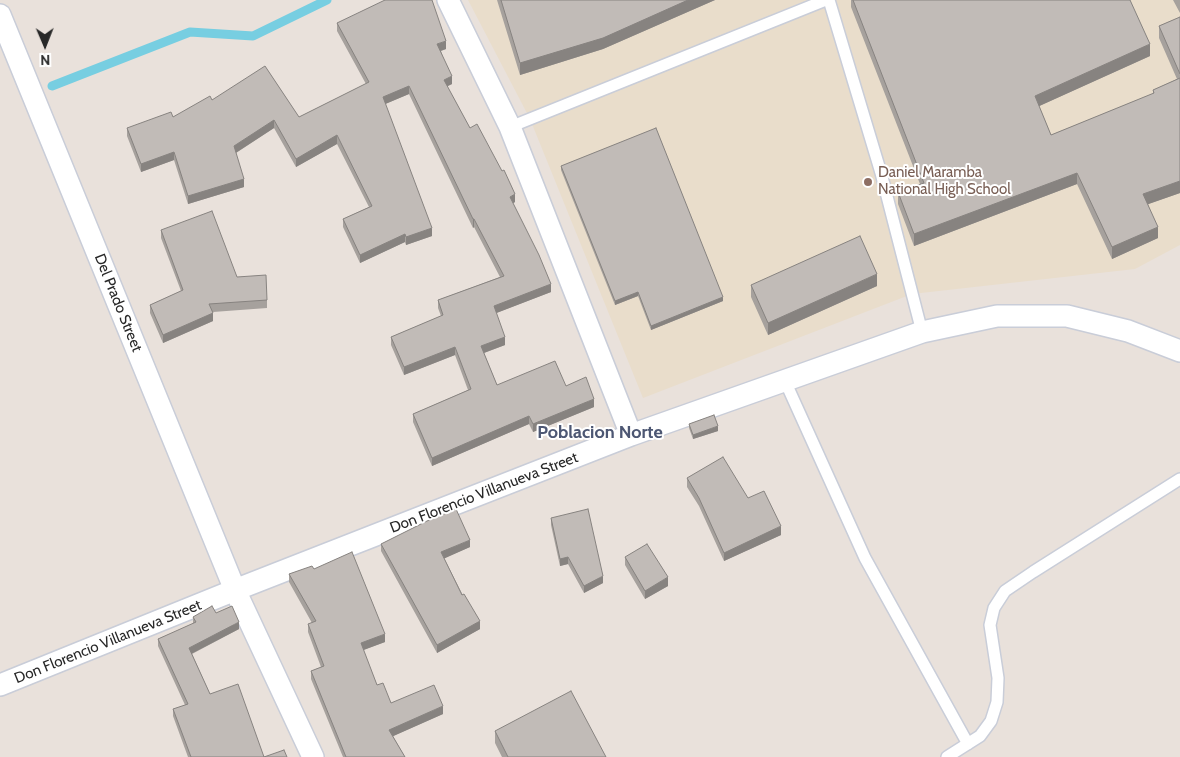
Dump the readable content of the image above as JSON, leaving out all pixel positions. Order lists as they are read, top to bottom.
{
  "streets": {
    "street": ["Del Prado Street", "Don Florencio Villanueva Street"]
  },
  "crossings": [
    ["Del Prado Street", "Don Florencio Villanueva Street"]
  ],
  "districts": ["Poblacion Norte"],
  "places": ["Daniel Maramba National High School"],
  "north": "bottom"
}
